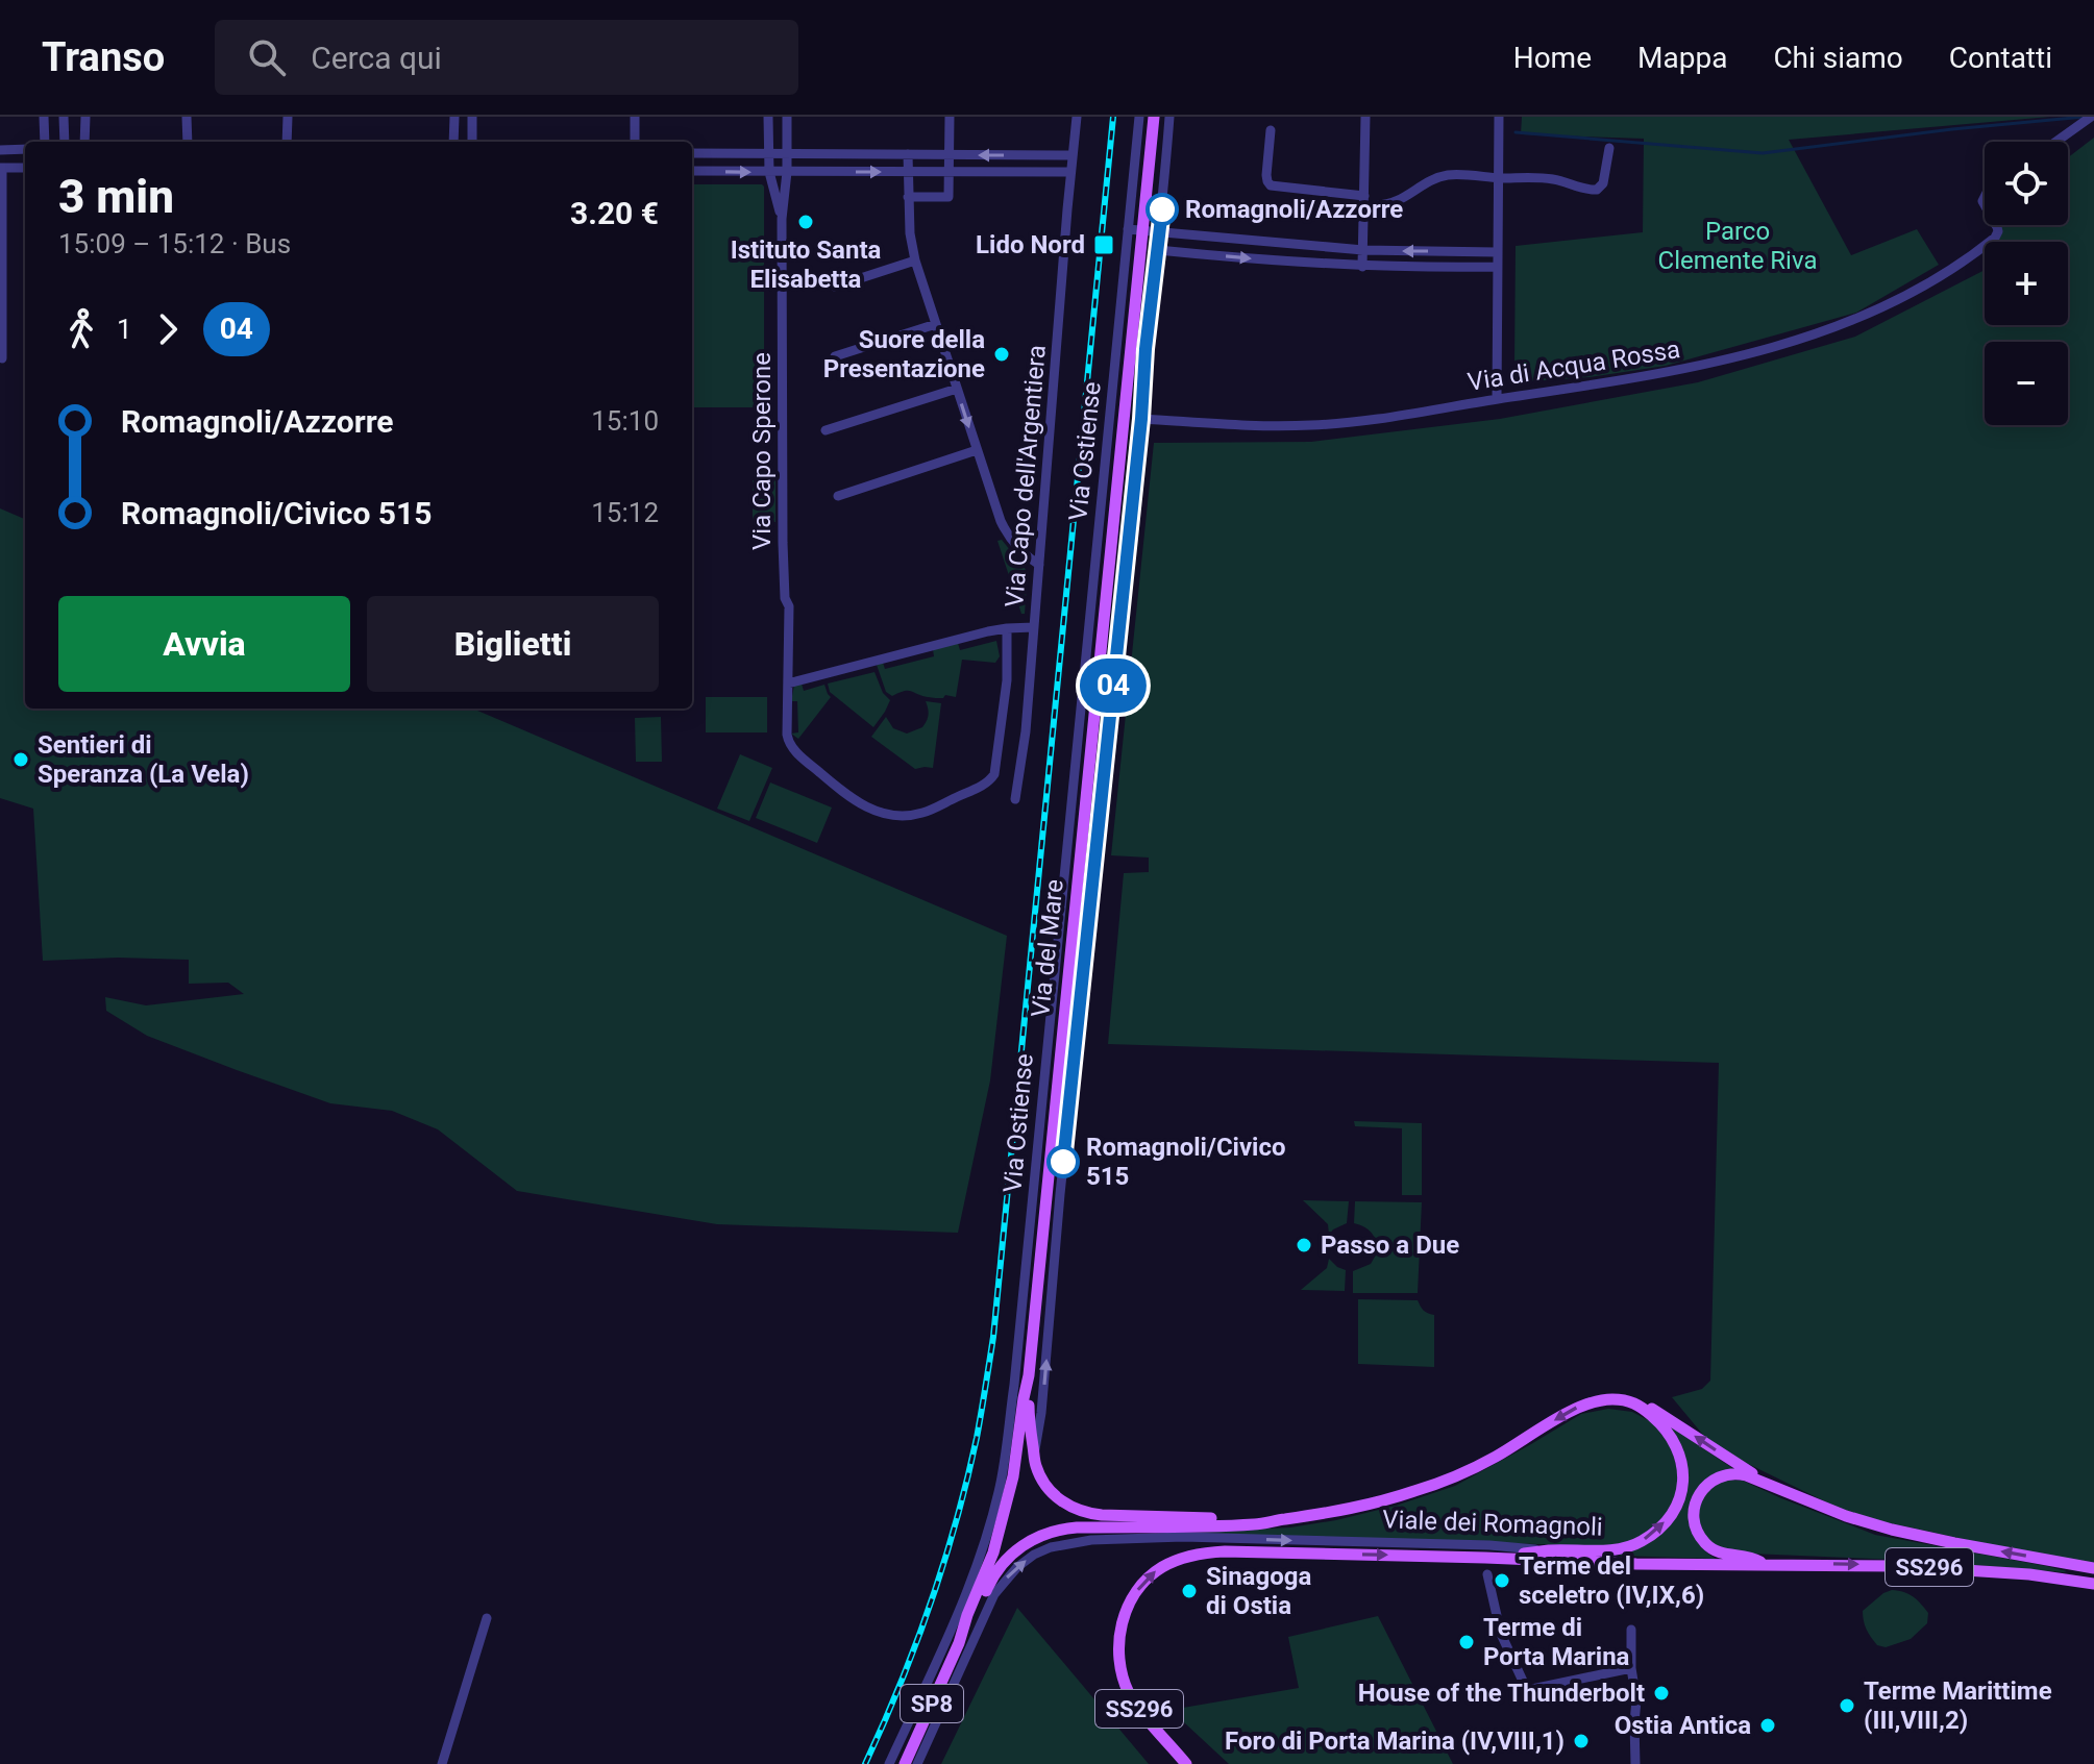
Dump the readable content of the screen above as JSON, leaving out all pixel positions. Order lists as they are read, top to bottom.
{
  "streets": {
    "main road": [
      "Via del Mare",
      "Viale dei Romagnoli",
      "SS296",
      "SP8"
    ],
    "street": [
      "Via di Acqua Rossa",
      "Via Capo Sperone",
      "Via Ostiense",
      "Via Capo dell'Argentiera"
    ]
  },
  "crossings": [
    ["Via del Mare", "Viale dei Romagnoli"],
    ["Viale dei Romagnoli", "SS296"]
  ],
  "parks": ["Parco Clemente Riva"],
  "places": {
    "other": [
      "Romagnoli/Azzorre",
      "Istituto Santa Elisabetta",
      "Suore della Presentazione",
      "Sentieri di Speranza (La Vela)",
      "Romagnoli/Civico 515",
      "Passo a Due",
      "Terme del sceletro (IV,IX,6)",
      "Sinagoga di Ostia",
      "Terme di Porta Marina",
      "House of the Thunderbolt",
      "Terme Marittime (III,VIII,2)",
      "Ostia Antica",
      "Foro di Porta Marina (IV,VIII,1)"
    ],
    "transit": ["Lido Nord"]
  },
  "lines": ["bus line 04"],
  "page": {
    "header": "Transo",
    "search": "Cerca qui",
    "nav": [
      "Home",
      "Mappa",
      "Chi siamo",
      "Contatti"
    ],
    "on_map": "04",
    "map_buttons": ["+", "−"],
    "heading": ["3 min", "15:09 – 15:12 · Bus", "3.20 €"],
    "legs": ["1", "04"],
    "list": [
      {
        "name": "Romagnoli/Azzorre",
        "value": "15:10"
      },
      {
        "name": "Romagnoli/Civico 515",
        "value": "15:12"
      }
    ],
    "buttons": ["Avvia", "Biglietti"]
  }
}
